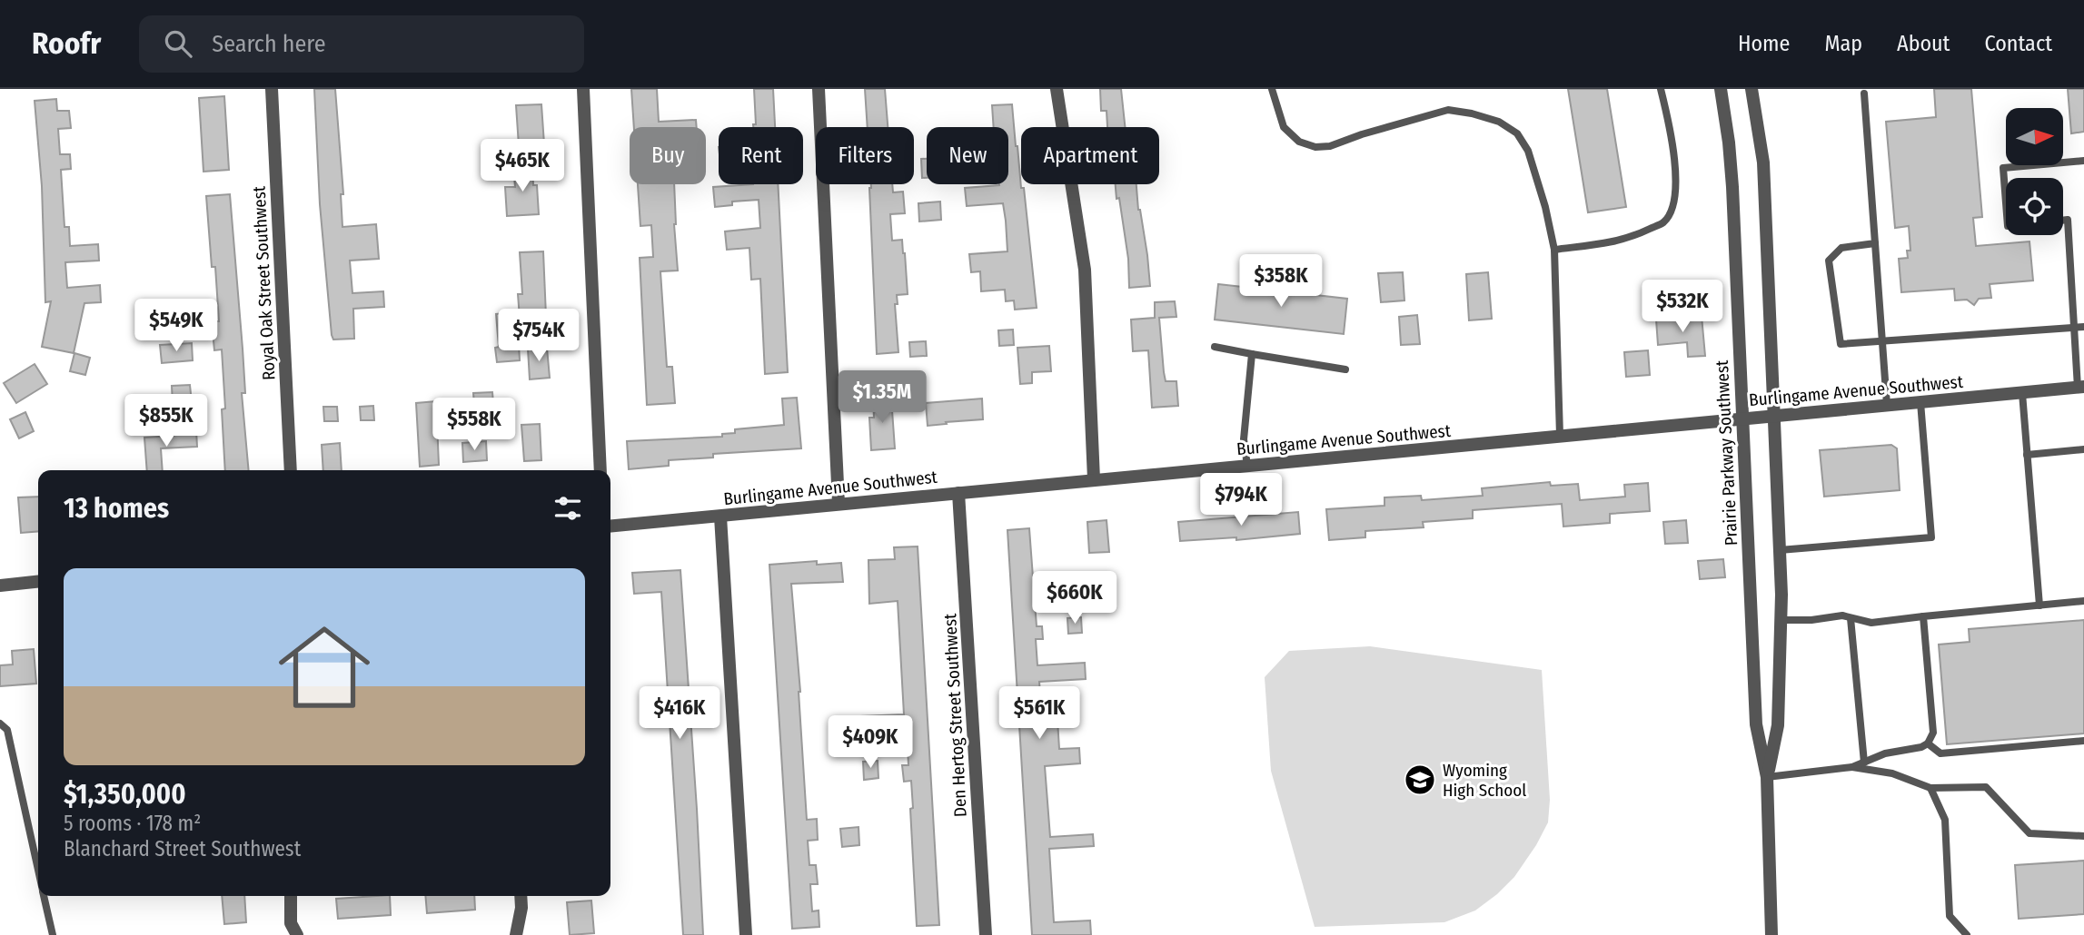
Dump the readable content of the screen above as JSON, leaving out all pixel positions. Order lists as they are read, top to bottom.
{
  "streets": {
    "street": [
      "Royal Oak Street Southwest",
      "Burlingame Avenue Southwest",
      "Prairie Parkway Southwest",
      "Den Hertog Street Southwest"
    ]
  },
  "crossings": [
    ["Burlingame Avenue Southwest", "Prairie Parkway Southwest"],
    ["Burlingame Avenue Southwest", "Den Hertog Street Southwest"]
  ],
  "places": {
    "school or university": ["Wyoming High School"]
  },
  "north": "right",
  "page": {
    "header": "Roofr",
    "search": "Search here",
    "nav": [
      "Home",
      "Map",
      "About",
      "Contact"
    ],
    "chip": [
      "Buy",
      "Rent",
      "Filters",
      "New",
      "Apartment"
    ],
    "price": [
      "$465K",
      "$358K",
      "$532K",
      "$549K",
      "$754K",
      "$1.35M",
      "$855K",
      "$558K",
      "$794K",
      "$660K",
      "$416K",
      "$561K",
      "$409K"
    ],
    "heading": "13 homes",
    "list": [
      {
        "name": "$1,350,000",
        "note": "5 rooms · 178 m² · Blanchard Street Southwest"
      }
    ]
  }
}
